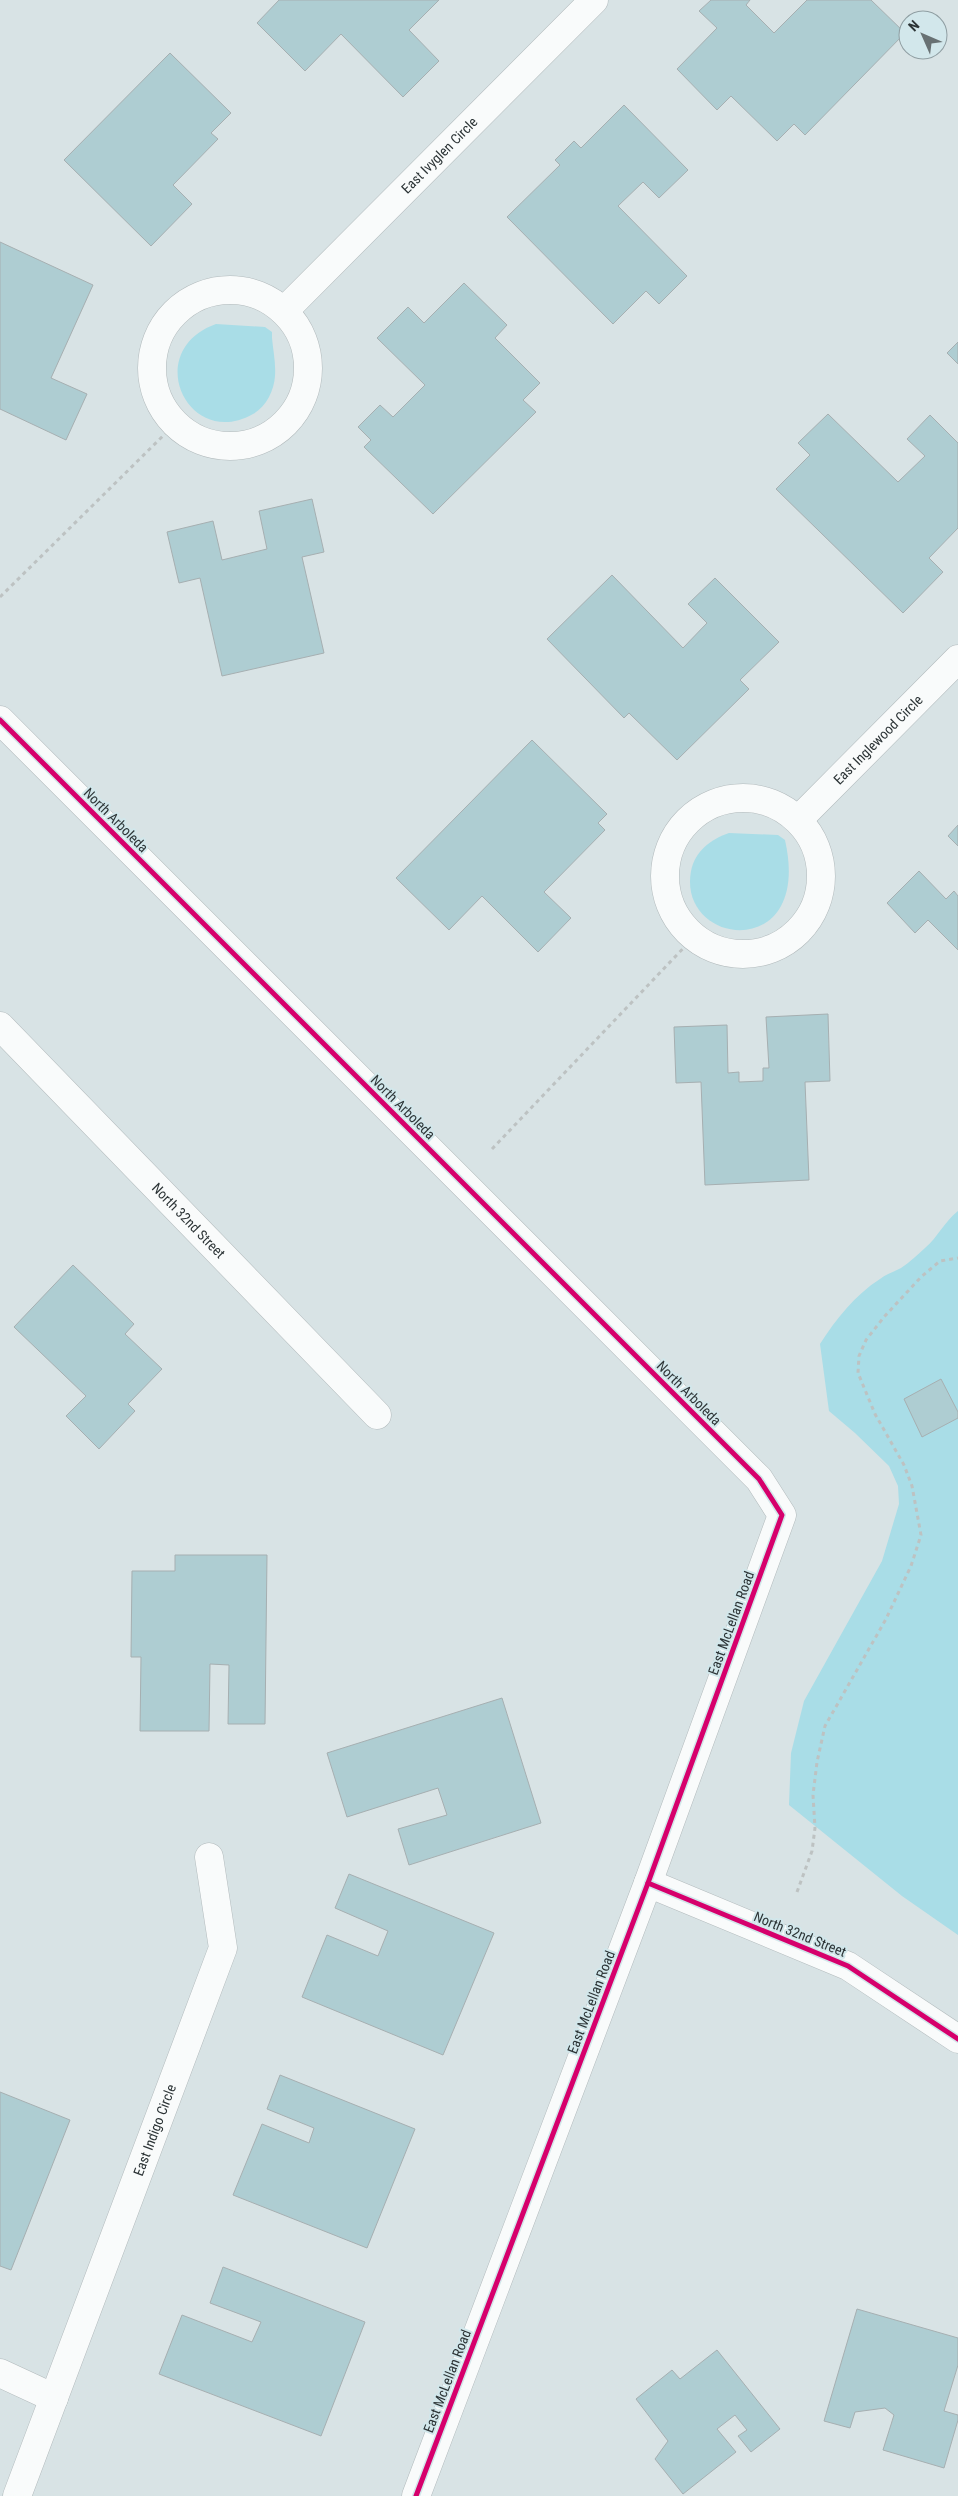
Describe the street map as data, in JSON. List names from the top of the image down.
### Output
{
  "streets": {
    "street": [
      "East Ivyglen Circle",
      "East Inglewood Circle",
      "North Arboleda",
      "North 32nd Street",
      "East McLellan Road",
      "East Indigo Circle"
    ]
  },
  "crossings": [
    ["North Arboleda", "East McLellan Road"],
    ["North 32nd Street", "East McLellan Road"]
  ],
  "north": "top left"
}
